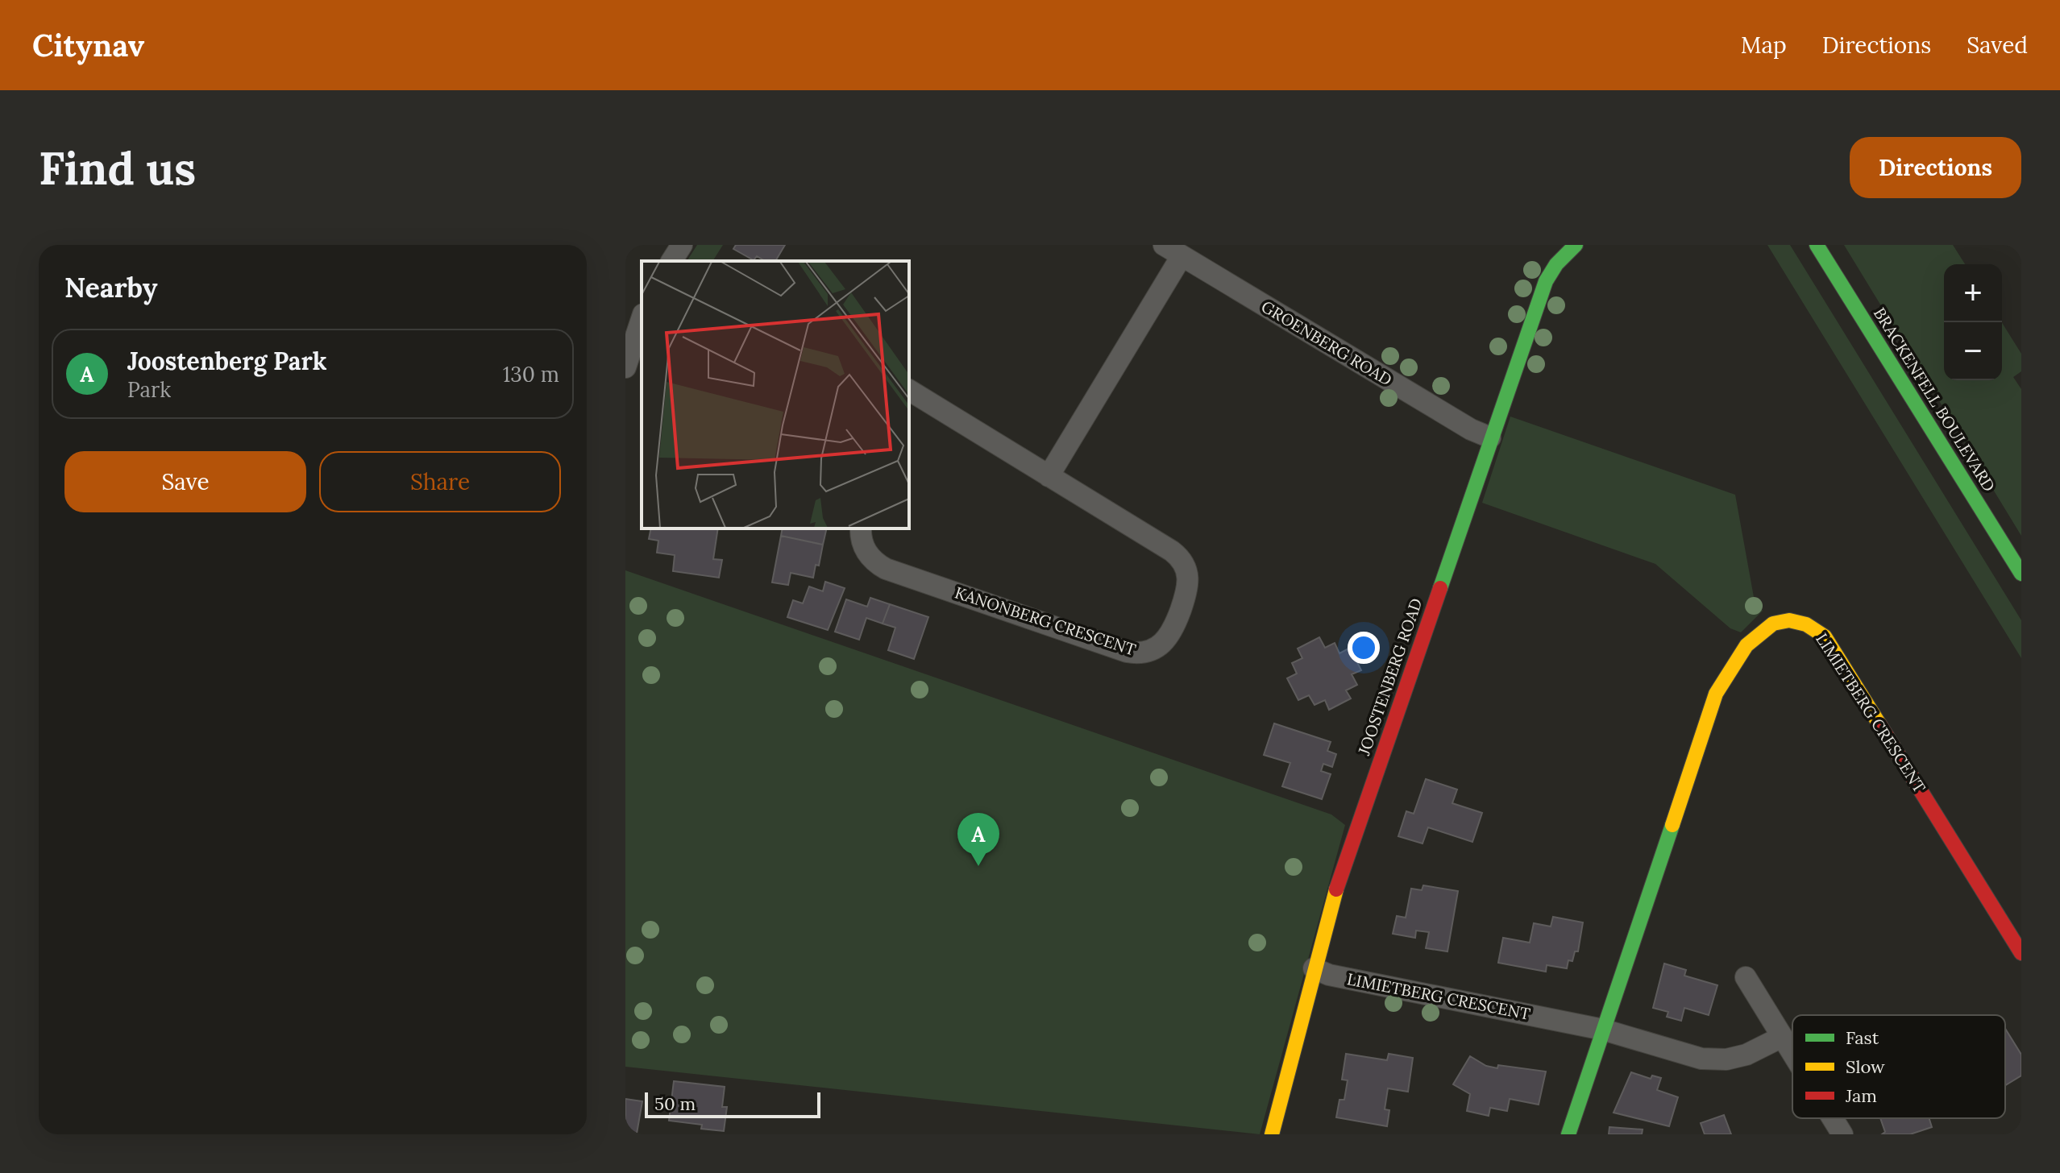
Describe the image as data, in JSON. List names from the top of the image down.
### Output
{
  "streets": {
    "street": [
      "GROENBERG ROAD",
      "BRACKENFELL BOULEVARD",
      "KANONBERG CRESCENT",
      "JOOSTENBERG ROAD",
      "LIMIETBERG CRESCENT"
    ]
  },
  "crossings": [
    ["GROENBERG ROAD", "JOOSTENBERG ROAD"],
    ["JOOSTENBERG ROAD", "LIMIETBERG CRESCENT"]
  ],
  "legend": ["Fast", "Slow", "Jam"],
  "scale_bar": "50 m",
  "page": {
    "header": "Citynav",
    "nav": ["Map", "Directions", "Saved"],
    "buttons": [
      "Directions",
      ["Save", "Share"]
    ],
    "title": "Find us",
    "heading": "Nearby",
    "map_buttons": ["+", "−"],
    "list": [
      {
        "mark": "A",
        "name": "Joostenberg Park",
        "note": "Park",
        "value": "130 m"
      }
    ],
    "pins": "A",
    "scale": "50 m"
  }
}
